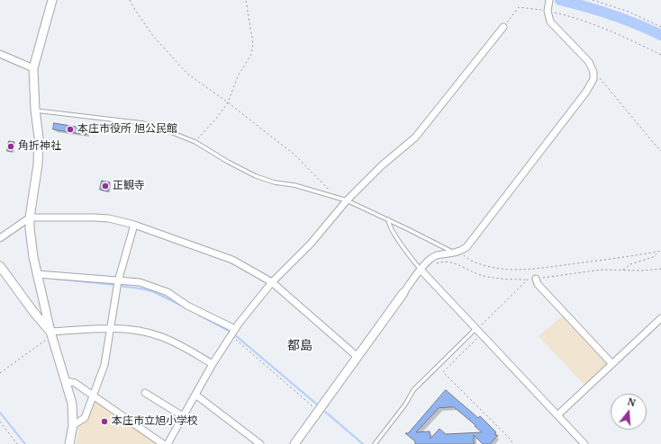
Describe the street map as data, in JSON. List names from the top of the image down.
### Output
{
  "districts": ["都島"],
  "places": [
    "本庄市役所 旭公民館",
    "角折神社",
    "正観寺",
    "本庄市立旭小学校"
  ],
  "north": "top"
}
